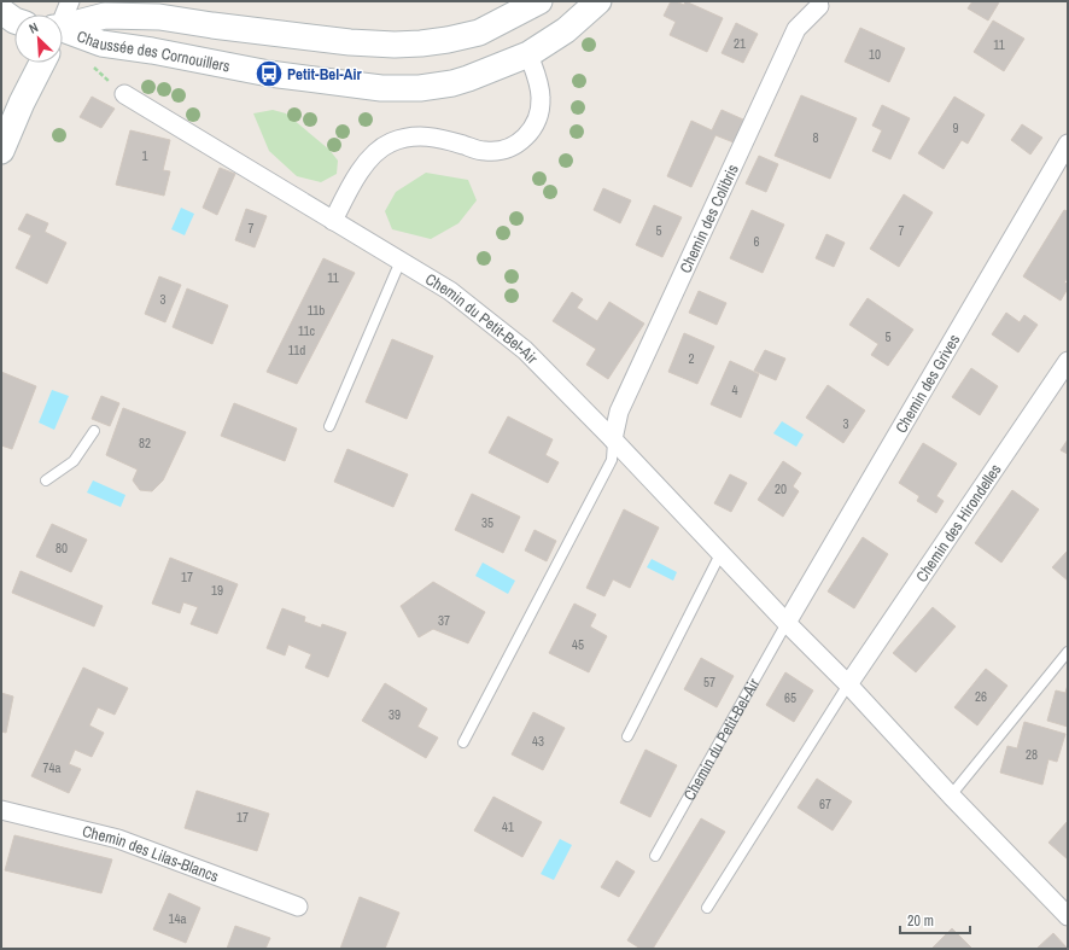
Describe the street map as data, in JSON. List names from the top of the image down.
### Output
{
  "streets": {
    "street": [
      "Chaussée des Cornouillers",
      "Chemin des Colibris",
      "Chemin du Petit-Bel-Air",
      "Chemin des Grives",
      "Chemin des Hirondelles",
      "Chemin des Lilas-Blancs"
    ]
  },
  "crossings": [
    ["Chemin des Colibris", "Chemin du Petit-Bel-Air"],
    ["Chemin du Petit-Bel-Air", "Chemin des Grives"],
    ["Chemin du Petit-Bel-Air", "Chemin des Hirondelles"]
  ],
  "places": {
    "bus stop": ["Petit-Bel-Air"]
  },
  "house_numbers": [
    "21",
    "11",
    "10",
    "9",
    "8",
    "1",
    "7",
    "5",
    "7",
    "6",
    "11",
    "3",
    "11b",
    "11c",
    "5",
    "11d",
    "2",
    "4",
    "3",
    "82",
    "20",
    "35",
    "80",
    "17",
    "19",
    "37",
    "45",
    "57",
    "26",
    "65",
    "39",
    "43",
    "28",
    "74a",
    "67",
    "17",
    "41",
    "14a"
  ],
  "scale_bar": "20 m",
  "north": "top left"
}
